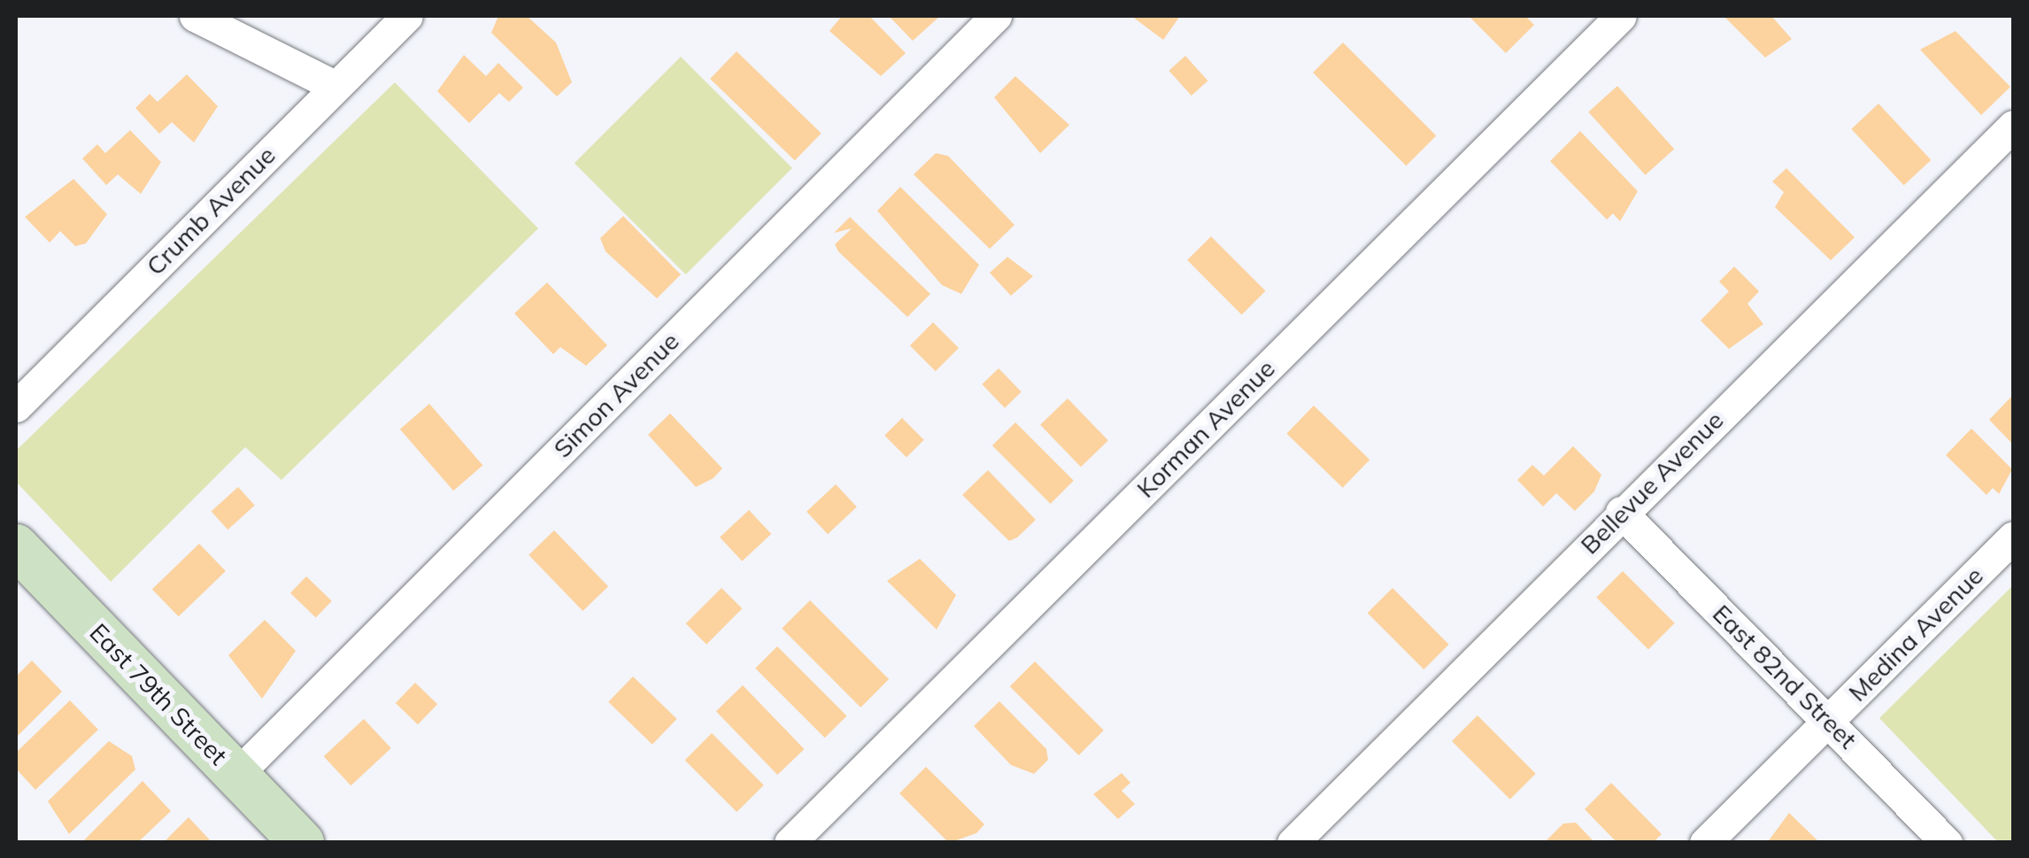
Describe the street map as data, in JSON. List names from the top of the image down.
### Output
{
  "streets": {
    "main road": ["East 79th Street"],
    "street": [
      "Crumb Avenue",
      "Simon Avenue",
      "Korman Avenue",
      "Bellevue Avenue",
      "Medina Avenue",
      "East 82nd Street"
    ]
  },
  "crossings": [
    ["Simon Avenue", "East 79th Street"],
    ["Bellevue Avenue", "East 82nd Street"],
    ["Medina Avenue", "East 82nd Street"]
  ]
}
